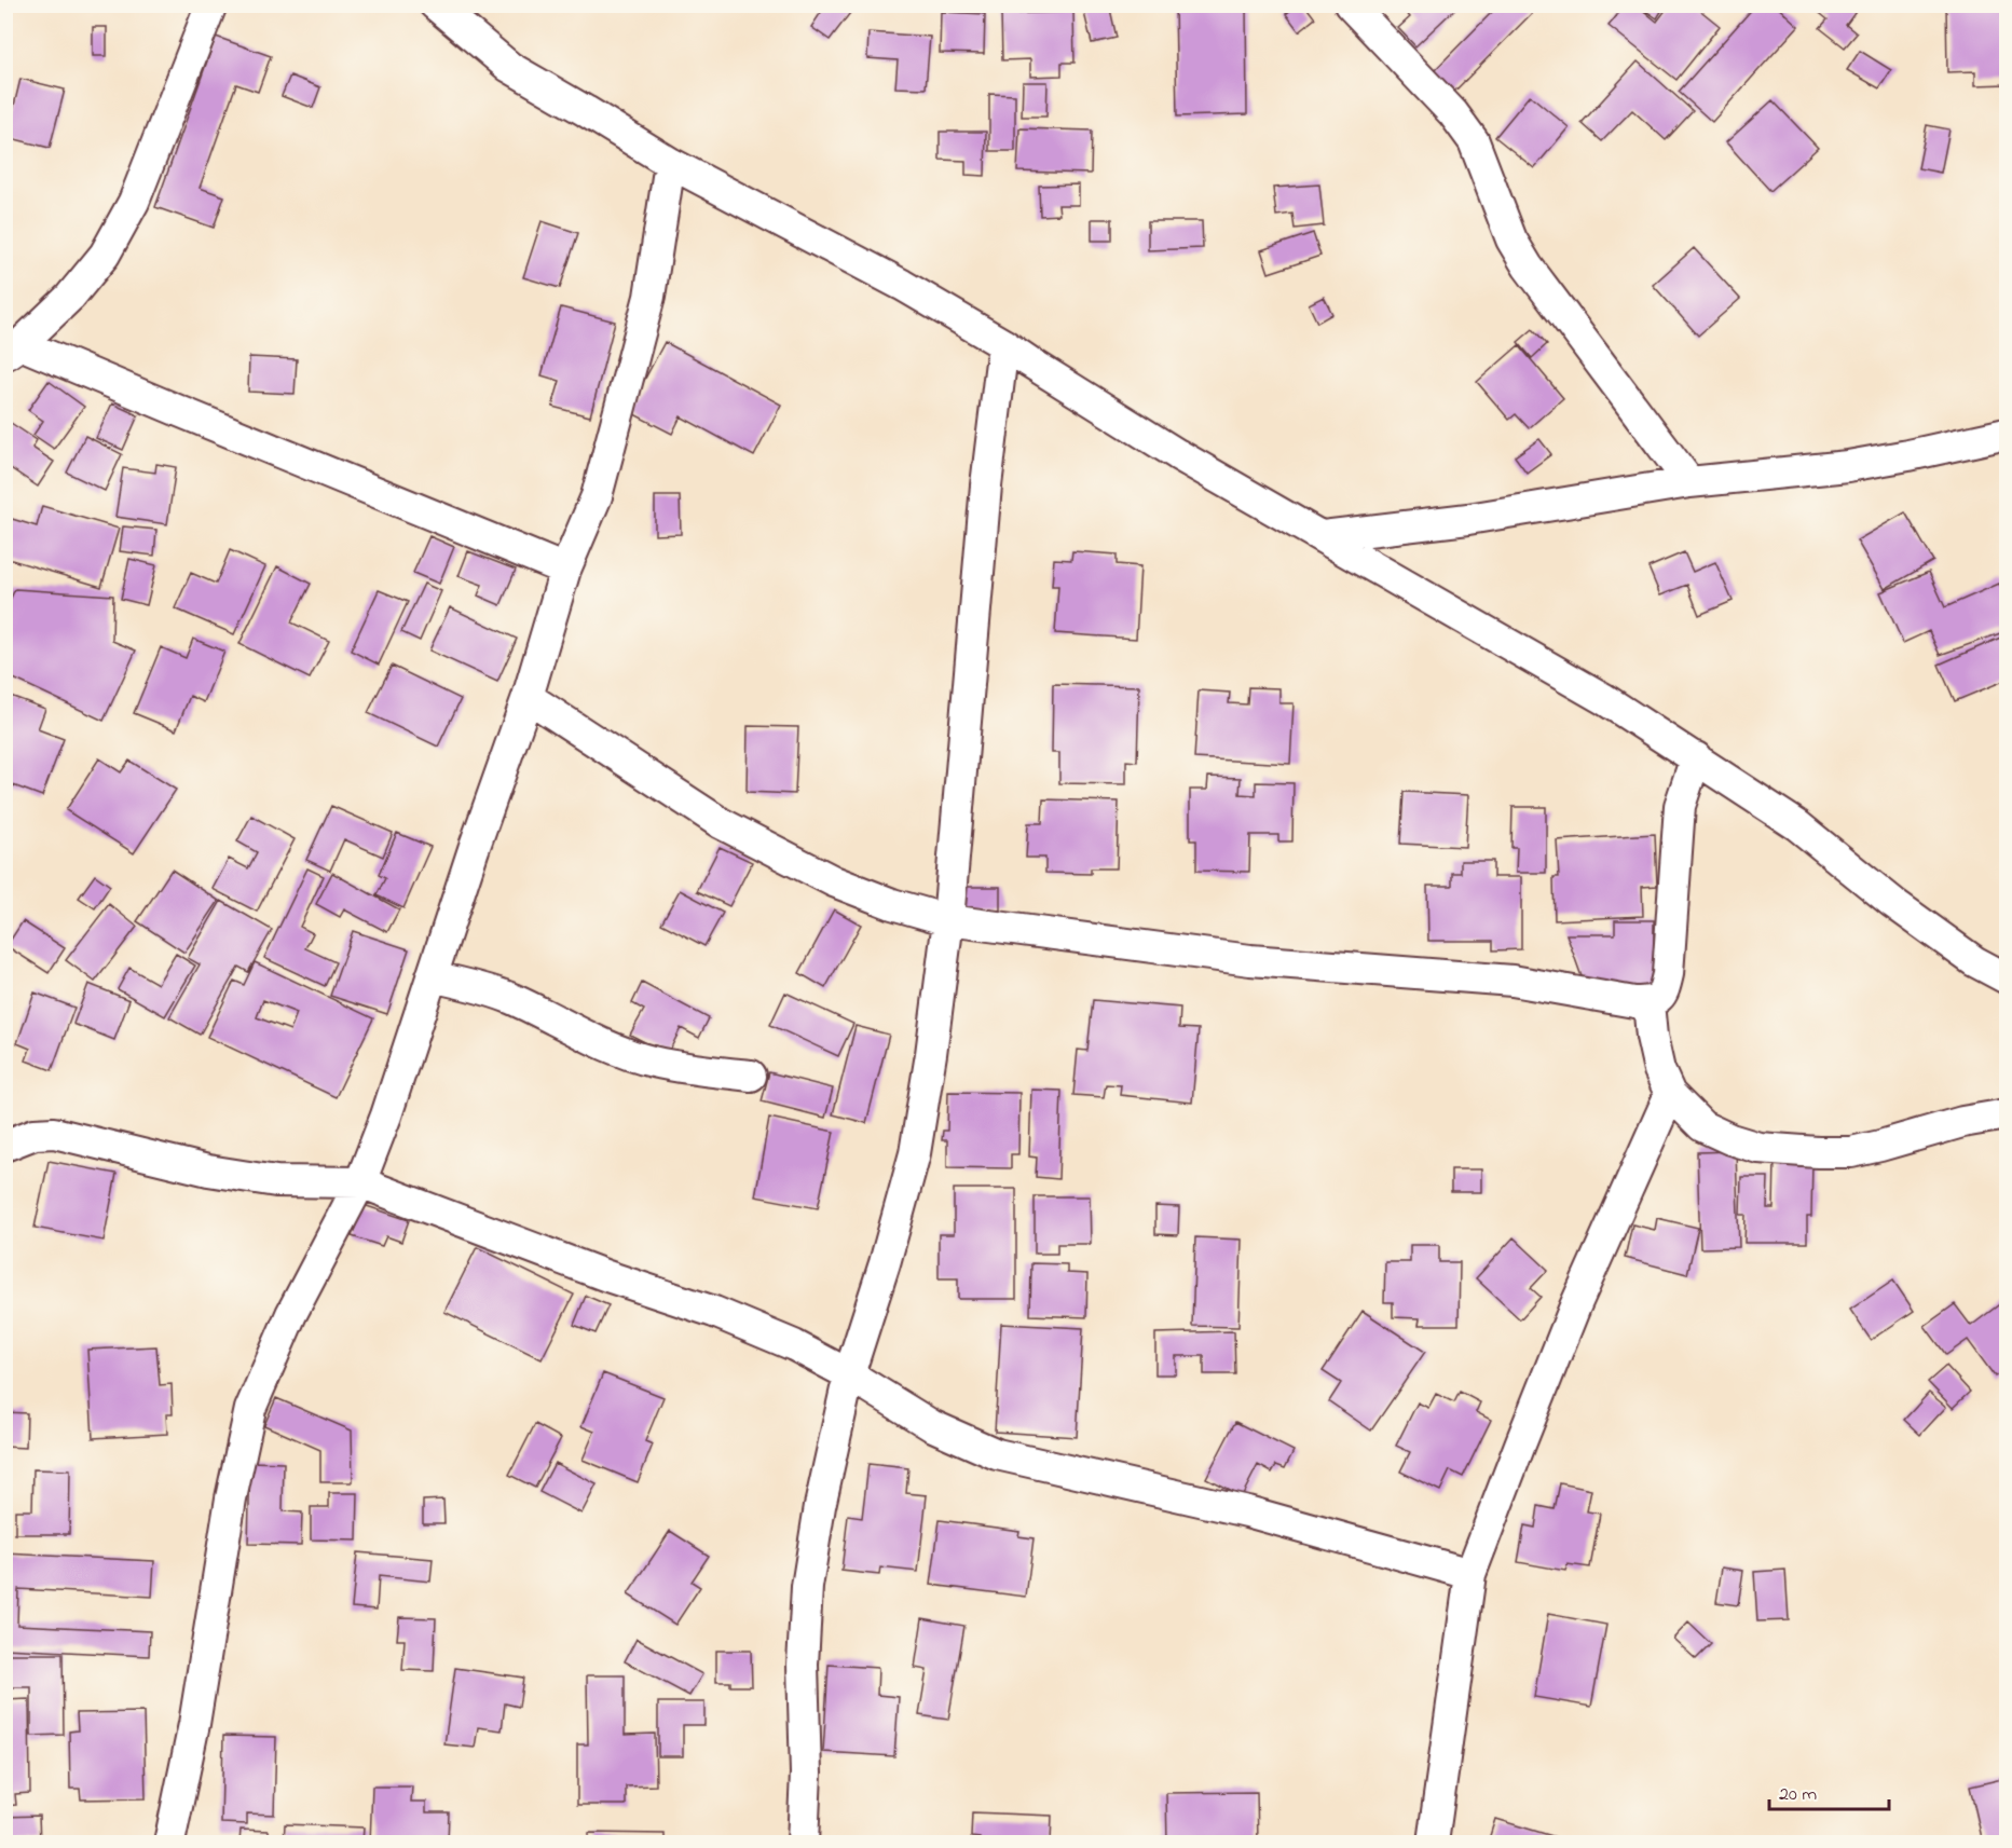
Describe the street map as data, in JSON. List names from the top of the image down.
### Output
{
  "scale_bar": "20 m"
}
